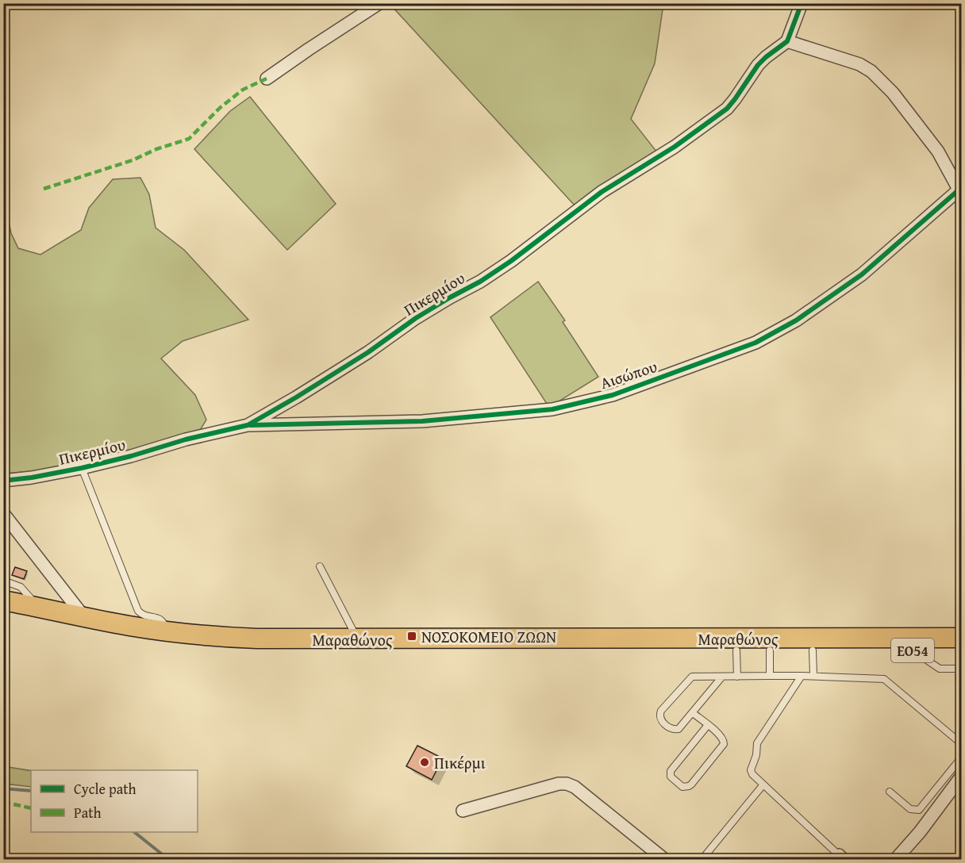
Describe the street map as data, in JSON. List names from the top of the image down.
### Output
{
  "streets": {
    "main road": ["Μαραθώνος", "ΕΟ54"],
    "street": ["Πικερμίου", "Αισώπου"]
  },
  "crossings": [
    ["Πικερμίου", "Αισώπου"]
  ],
  "places": {
    "transit": ["ΝΟΣΟΚΟΜΕΙΟ ΖΩΩΝ"],
    "other": ["Πικέρμι"]
  },
  "legend": ["Cycle path", "Path"]
}
